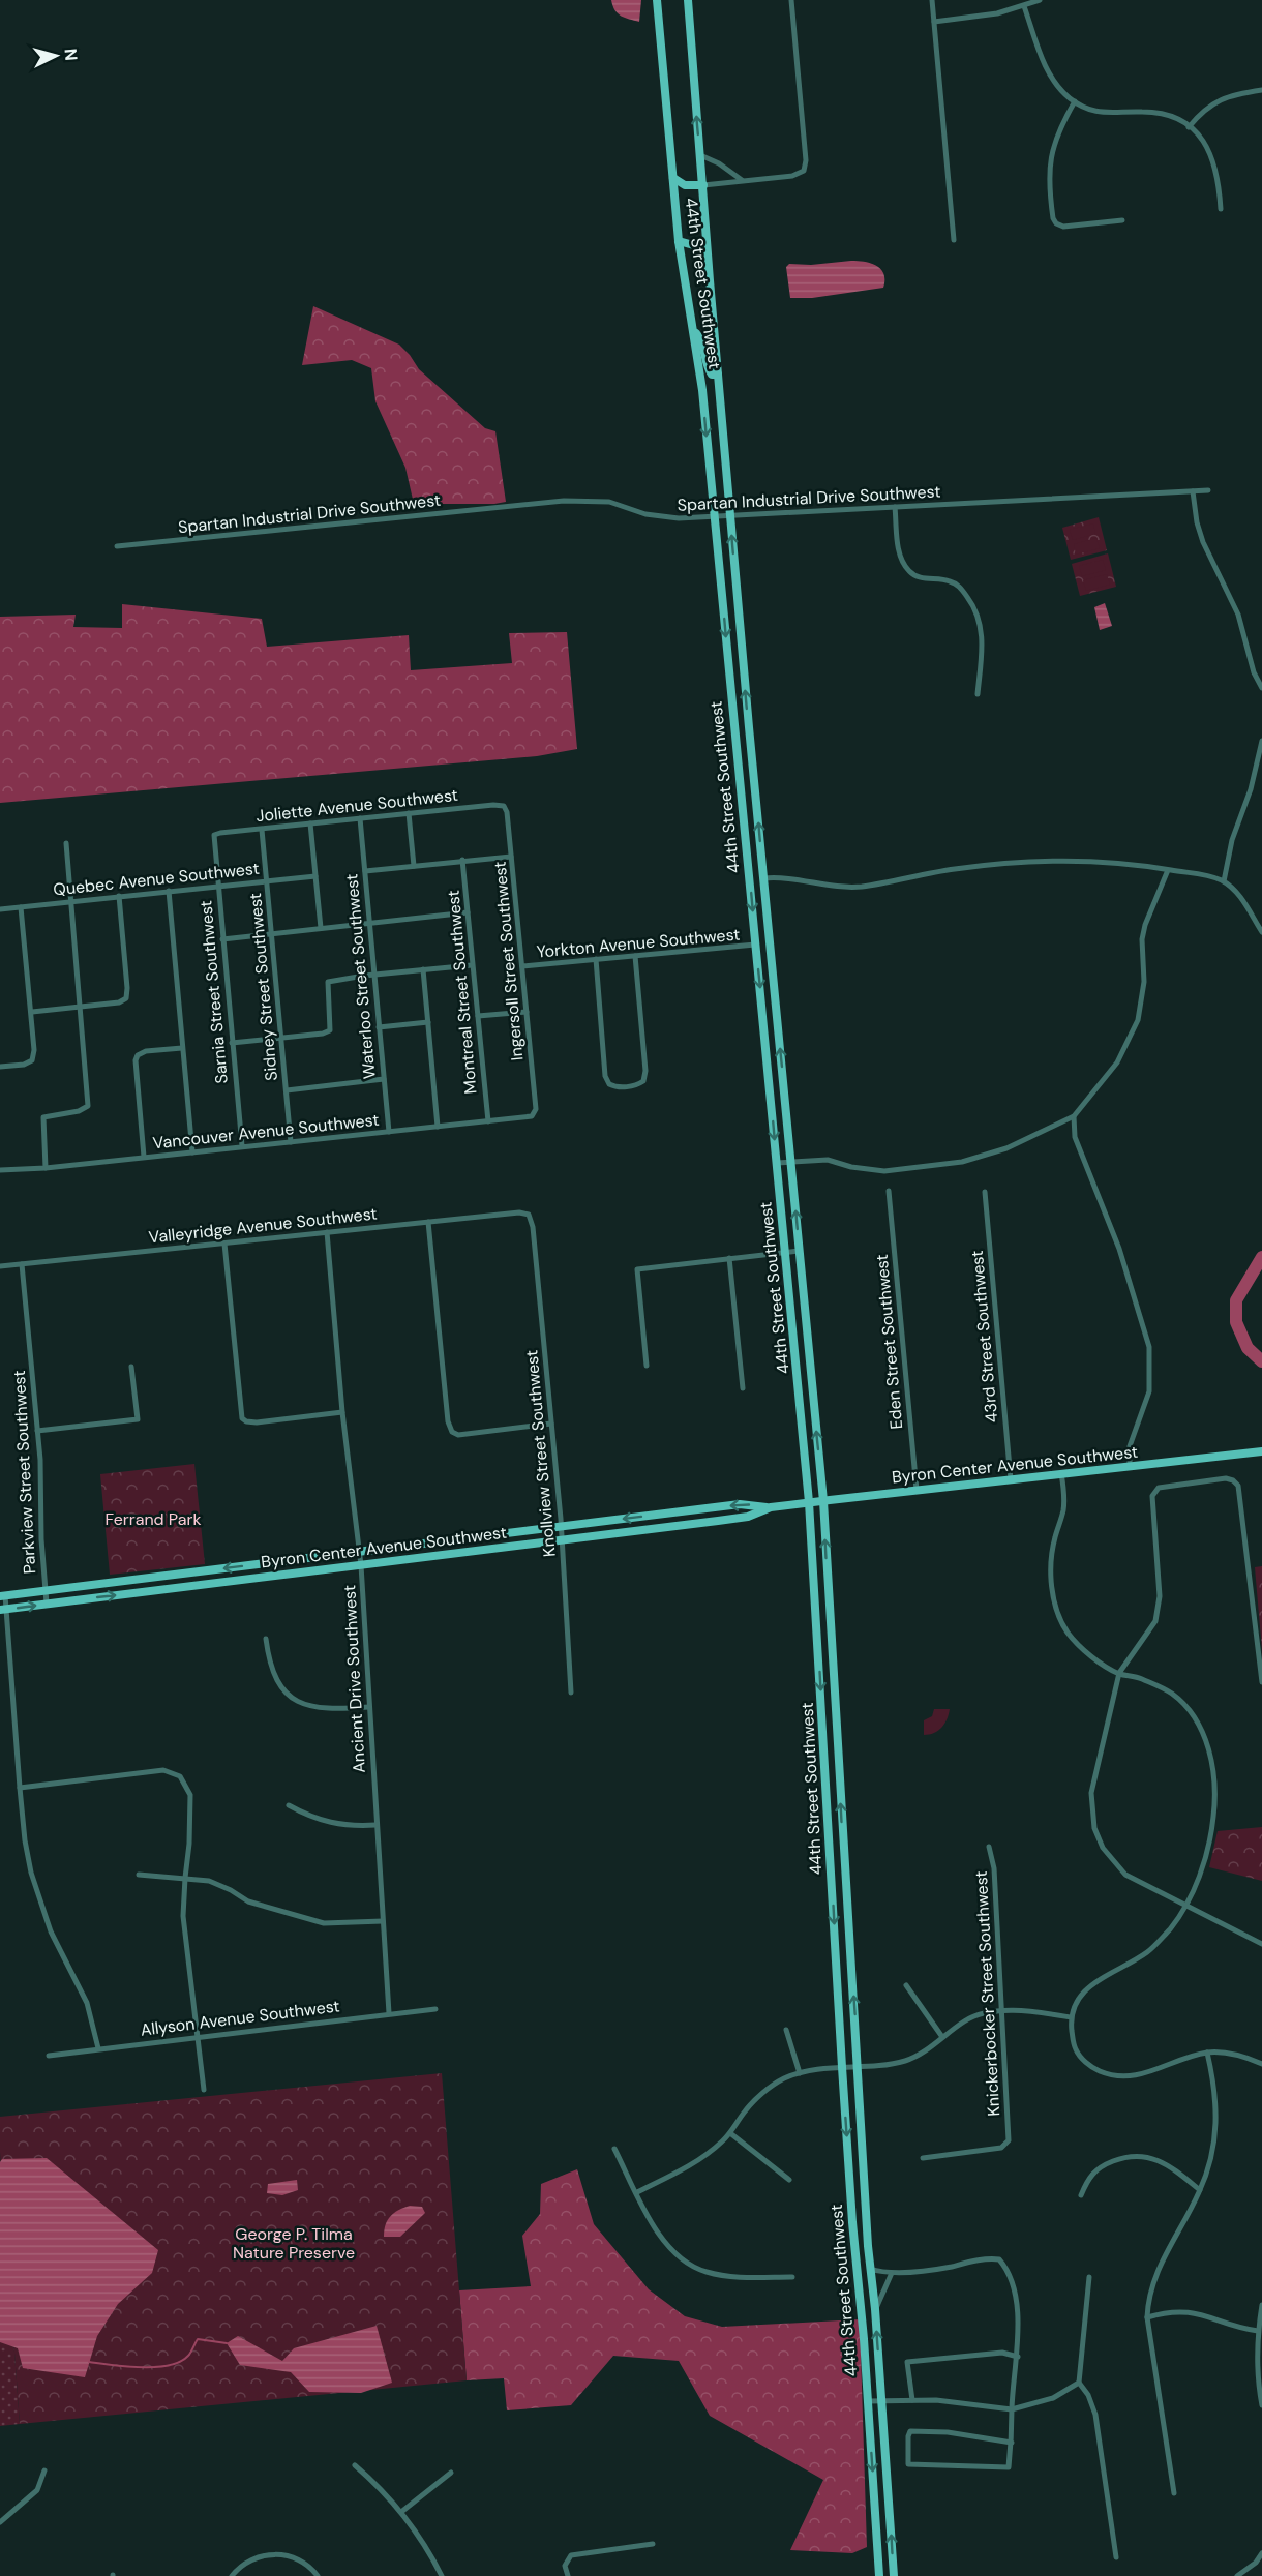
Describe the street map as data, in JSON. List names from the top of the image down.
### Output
{
  "streets": {
    "main road": ["44th Street Southwest", "Byron Center Avenue Southwest"],
    "street": [
      "Spartan Industrial Drive Southwest",
      "Joliette Avenue Southwest",
      "Quebec Avenue Southwest",
      "Yorkton Avenue Southwest",
      "Ingersoll Street Southwest",
      "Waterloo Street Southwest",
      "Sidney Street Southwest",
      "Sarnia Street Southwest",
      "Montreal Street Southwest",
      "Vancouver Avenue Southwest",
      "Valleyridge Avenue Southwest",
      "43rd Street Southwest",
      "Eden Street Southwest",
      "Knollview Street Southwest",
      "Parkview Street Southwest",
      "Ancient Drive Southwest",
      "Knickerbocker Street Southwest",
      "Allyson Avenue Southwest"
    ]
  },
  "crossings": [
    ["44th Street Southwest", "Spartan Industrial Drive Southwest"],
    ["44th Street Southwest", "Yorkton Avenue Southwest"],
    ["44th Street Southwest", "Byron Center Avenue Southwest"],
    ["Joliette Avenue Southwest", "Ingersoll Street Southwest"],
    ["Joliette Avenue Southwest", "Waterloo Street Southwest"],
    ["Joliette Avenue Southwest", "Sidney Street Southwest"],
    ["Joliette Avenue Southwest", "Sarnia Street Southwest"],
    ["Quebec Avenue Southwest", "Sidney Street Southwest"],
    ["Quebec Avenue Southwest", "Sarnia Street Southwest"],
    ["Yorkton Avenue Southwest", "Ingersoll Street Southwest"],
    ["Ingersoll Street Southwest", "Vancouver Avenue Southwest"],
    ["Waterloo Street Southwest", "Vancouver Avenue Southwest"],
    ["Sidney Street Southwest", "Vancouver Avenue Southwest"],
    ["Sarnia Street Southwest", "Vancouver Avenue Southwest"],
    ["Montreal Street Southwest", "Vancouver Avenue Southwest"],
    ["Valleyridge Avenue Southwest", "Knollview Street Southwest"],
    ["Valleyridge Avenue Southwest", "Parkview Street Southwest"],
    ["Valleyridge Avenue Southwest", "Ancient Drive Southwest"],
    ["43rd Street Southwest", "Byron Center Avenue Southwest"],
    ["Eden Street Southwest", "Byron Center Avenue Southwest"],
    ["Knollview Street Southwest", "Byron Center Avenue Southwest"],
    ["Byron Center Avenue Southwest", "Parkview Street Southwest"],
    ["Byron Center Avenue Southwest", "Ancient Drive Southwest"],
    ["Ancient Drive Southwest", "Allyson Avenue Southwest"]
  ],
  "parks": ["Ferrand Park", "George P. Tilma Nature Preserve"],
  "north": "right"
}
